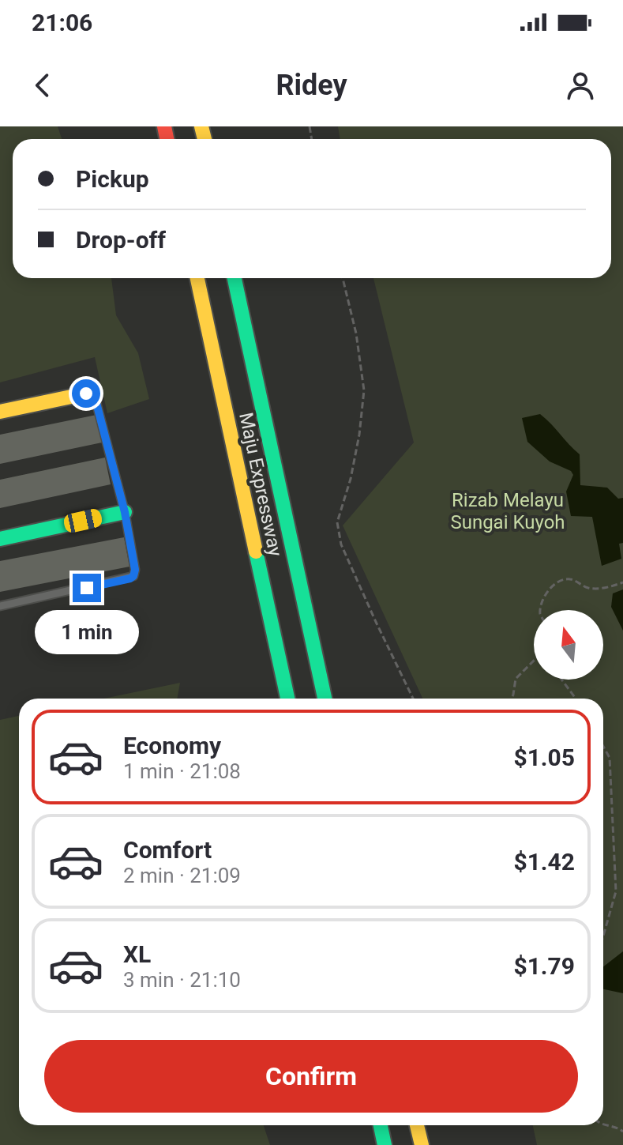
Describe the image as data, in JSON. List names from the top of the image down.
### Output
{
  "streets": {
    "main road": ["Maju Expressway"]
  },
  "parks": ["Rizab Melayu Sungai Kuyoh"],
  "north": "top",
  "page": {
    "status": "21:06",
    "header": "Ridey",
    "banner": ["Pickup", "Drop-off"],
    "bubble": "1 min",
    "list": [
      {
        "name": "Economy",
        "note": "1 min · 21:08",
        "value": "$1.05"
      },
      {
        "name": "Comfort",
        "note": "2 min · 21:09",
        "value": "$1.42"
      },
      {
        "name": "XL",
        "note": "3 min · 21:10",
        "value": "$1.79"
      }
    ],
    "buttons": "Confirm"
  }
}
